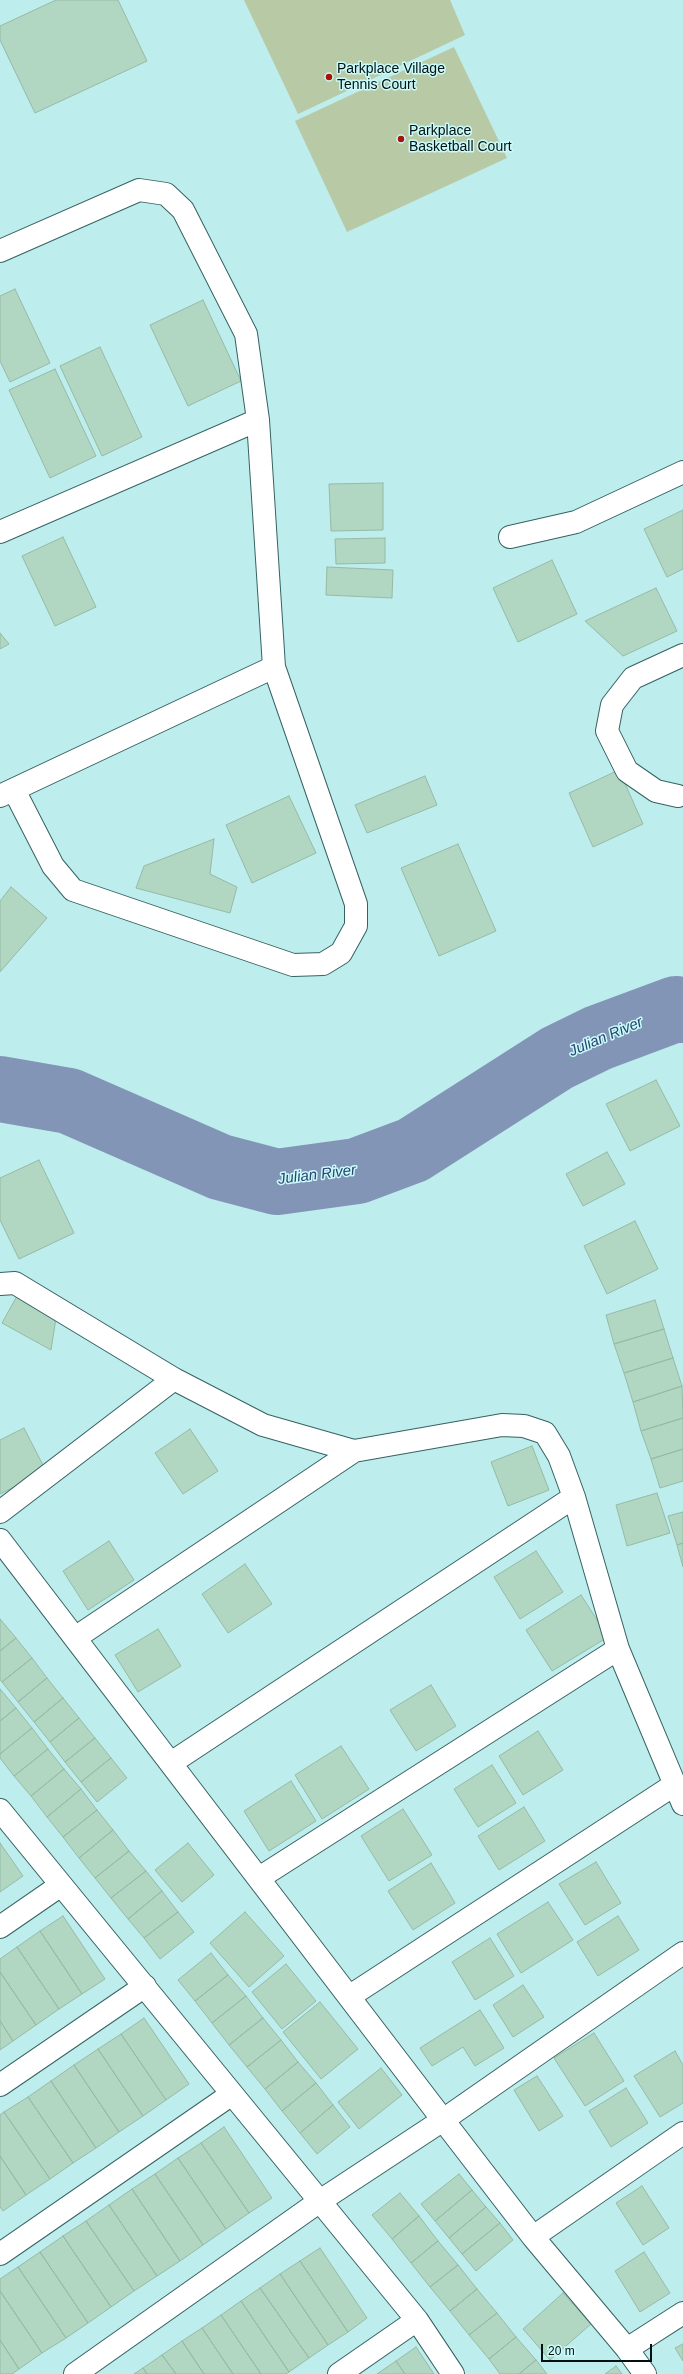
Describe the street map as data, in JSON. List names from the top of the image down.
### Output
{
  "water": ["Julian River"],
  "places": ["Parkplace Village Tennis Court", "Parkplace Basketball Court"],
  "scale_bar": "20 m"
}
